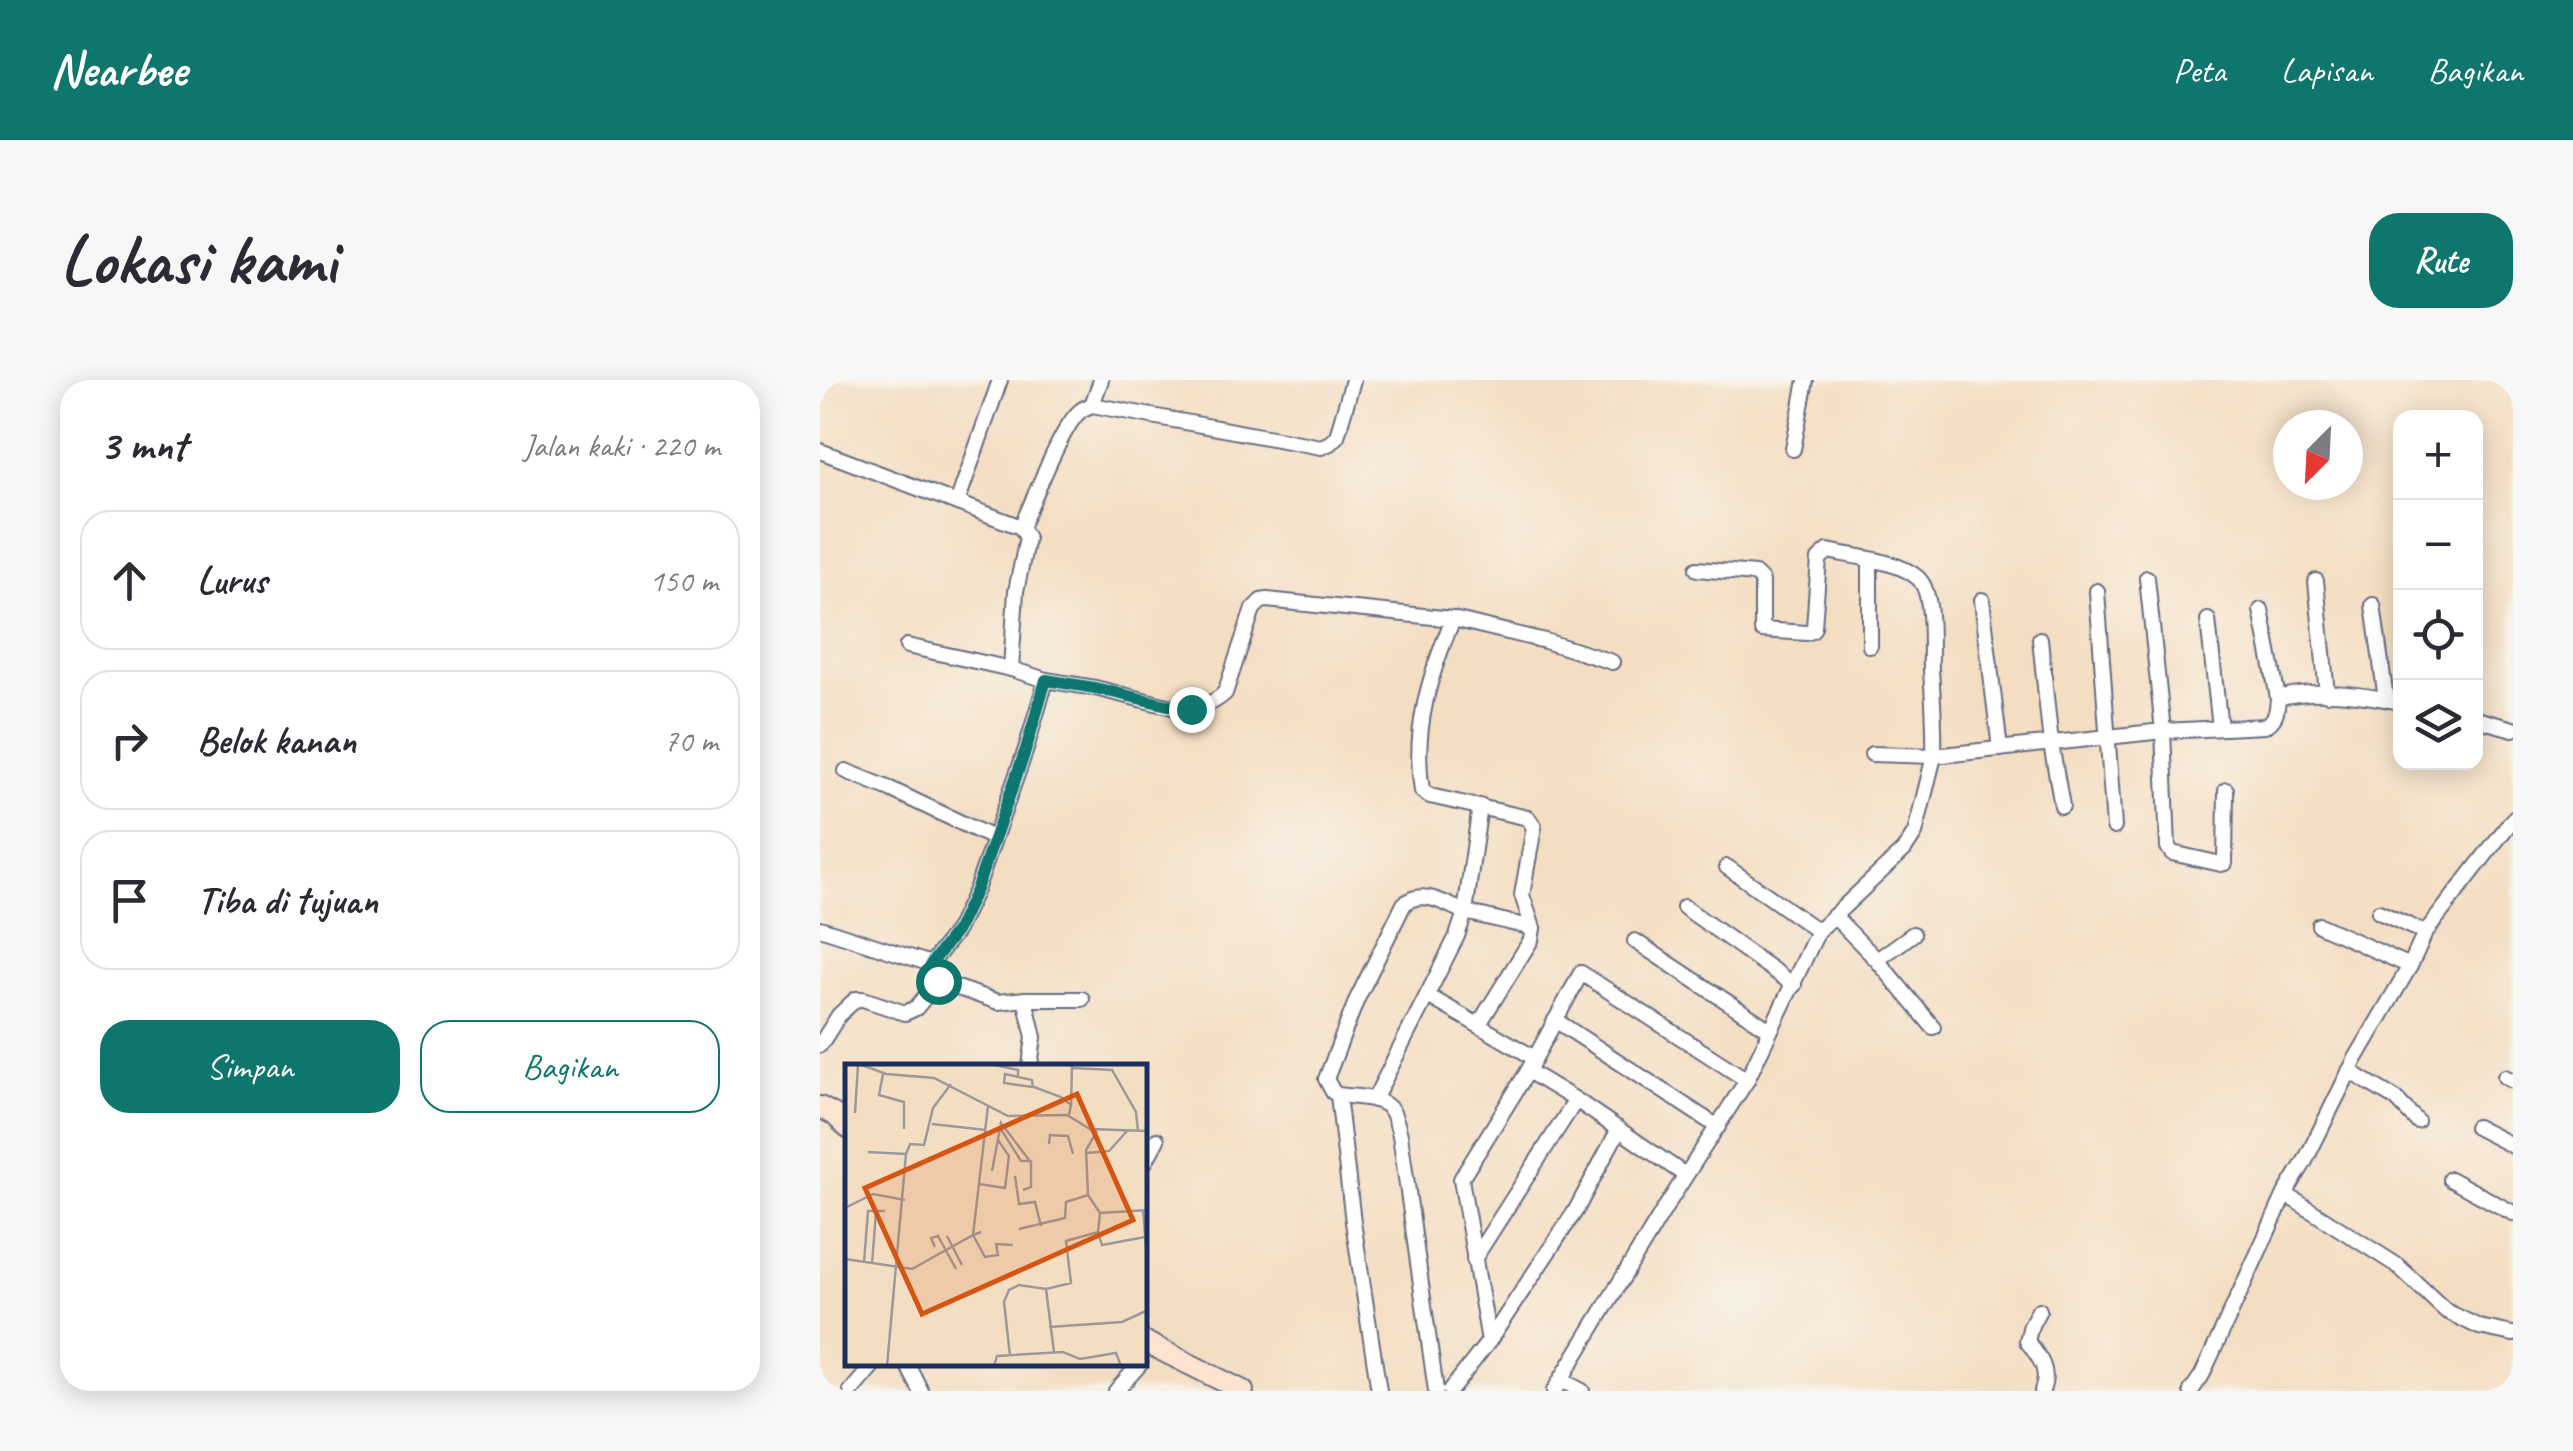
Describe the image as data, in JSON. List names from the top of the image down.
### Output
{
  "north": "bottom left",
  "page": {
    "header": "Nearbee",
    "nav": ["Peta", "Lapisan", "Bagikan"],
    "buttons": [
      "Rute",
      ["Simpan", "Bagikan"]
    ],
    "title": "Lokasi kami",
    "heading": ["3 mnt", "Jalan kaki · 220 m"],
    "map_buttons": ["+", "−"],
    "list": [
      ["Lurus", "150 m"],
      ["Belok kanan", "70 m"],
      "Tiba di tujuan"
    ]
  }
}
